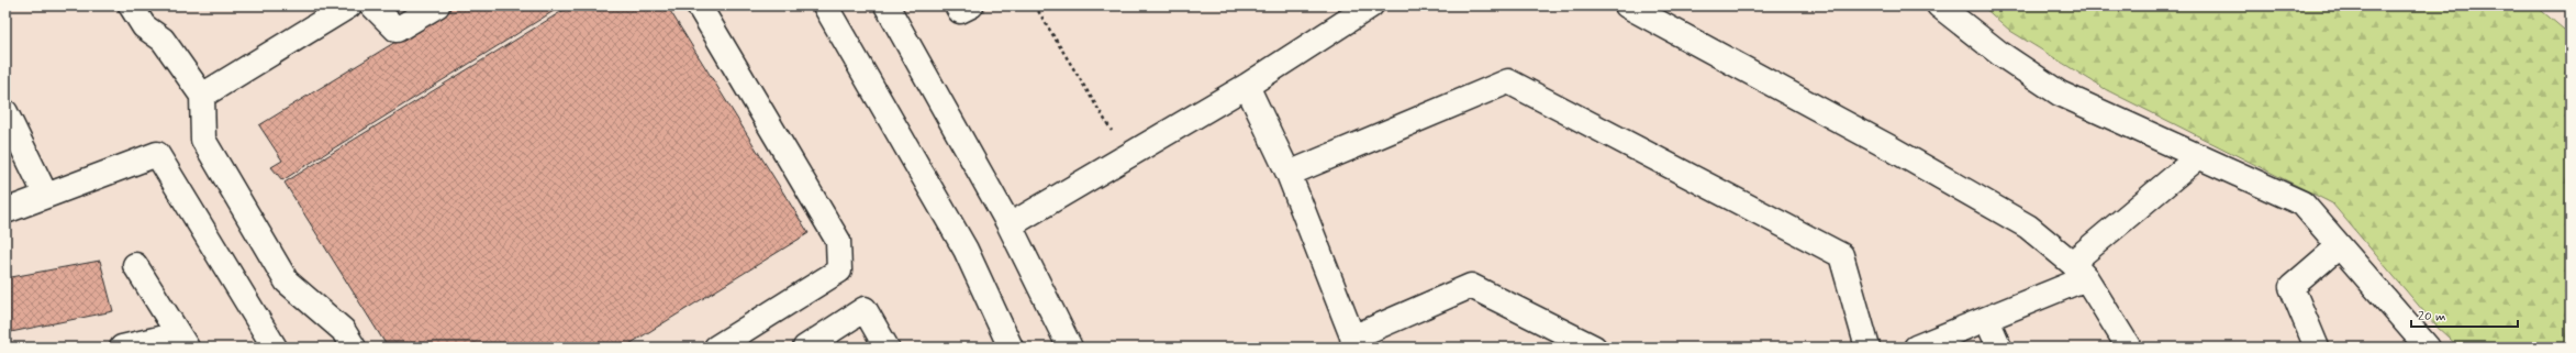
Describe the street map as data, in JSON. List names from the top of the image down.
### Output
{
  "scale_bar": "20 m"
}
